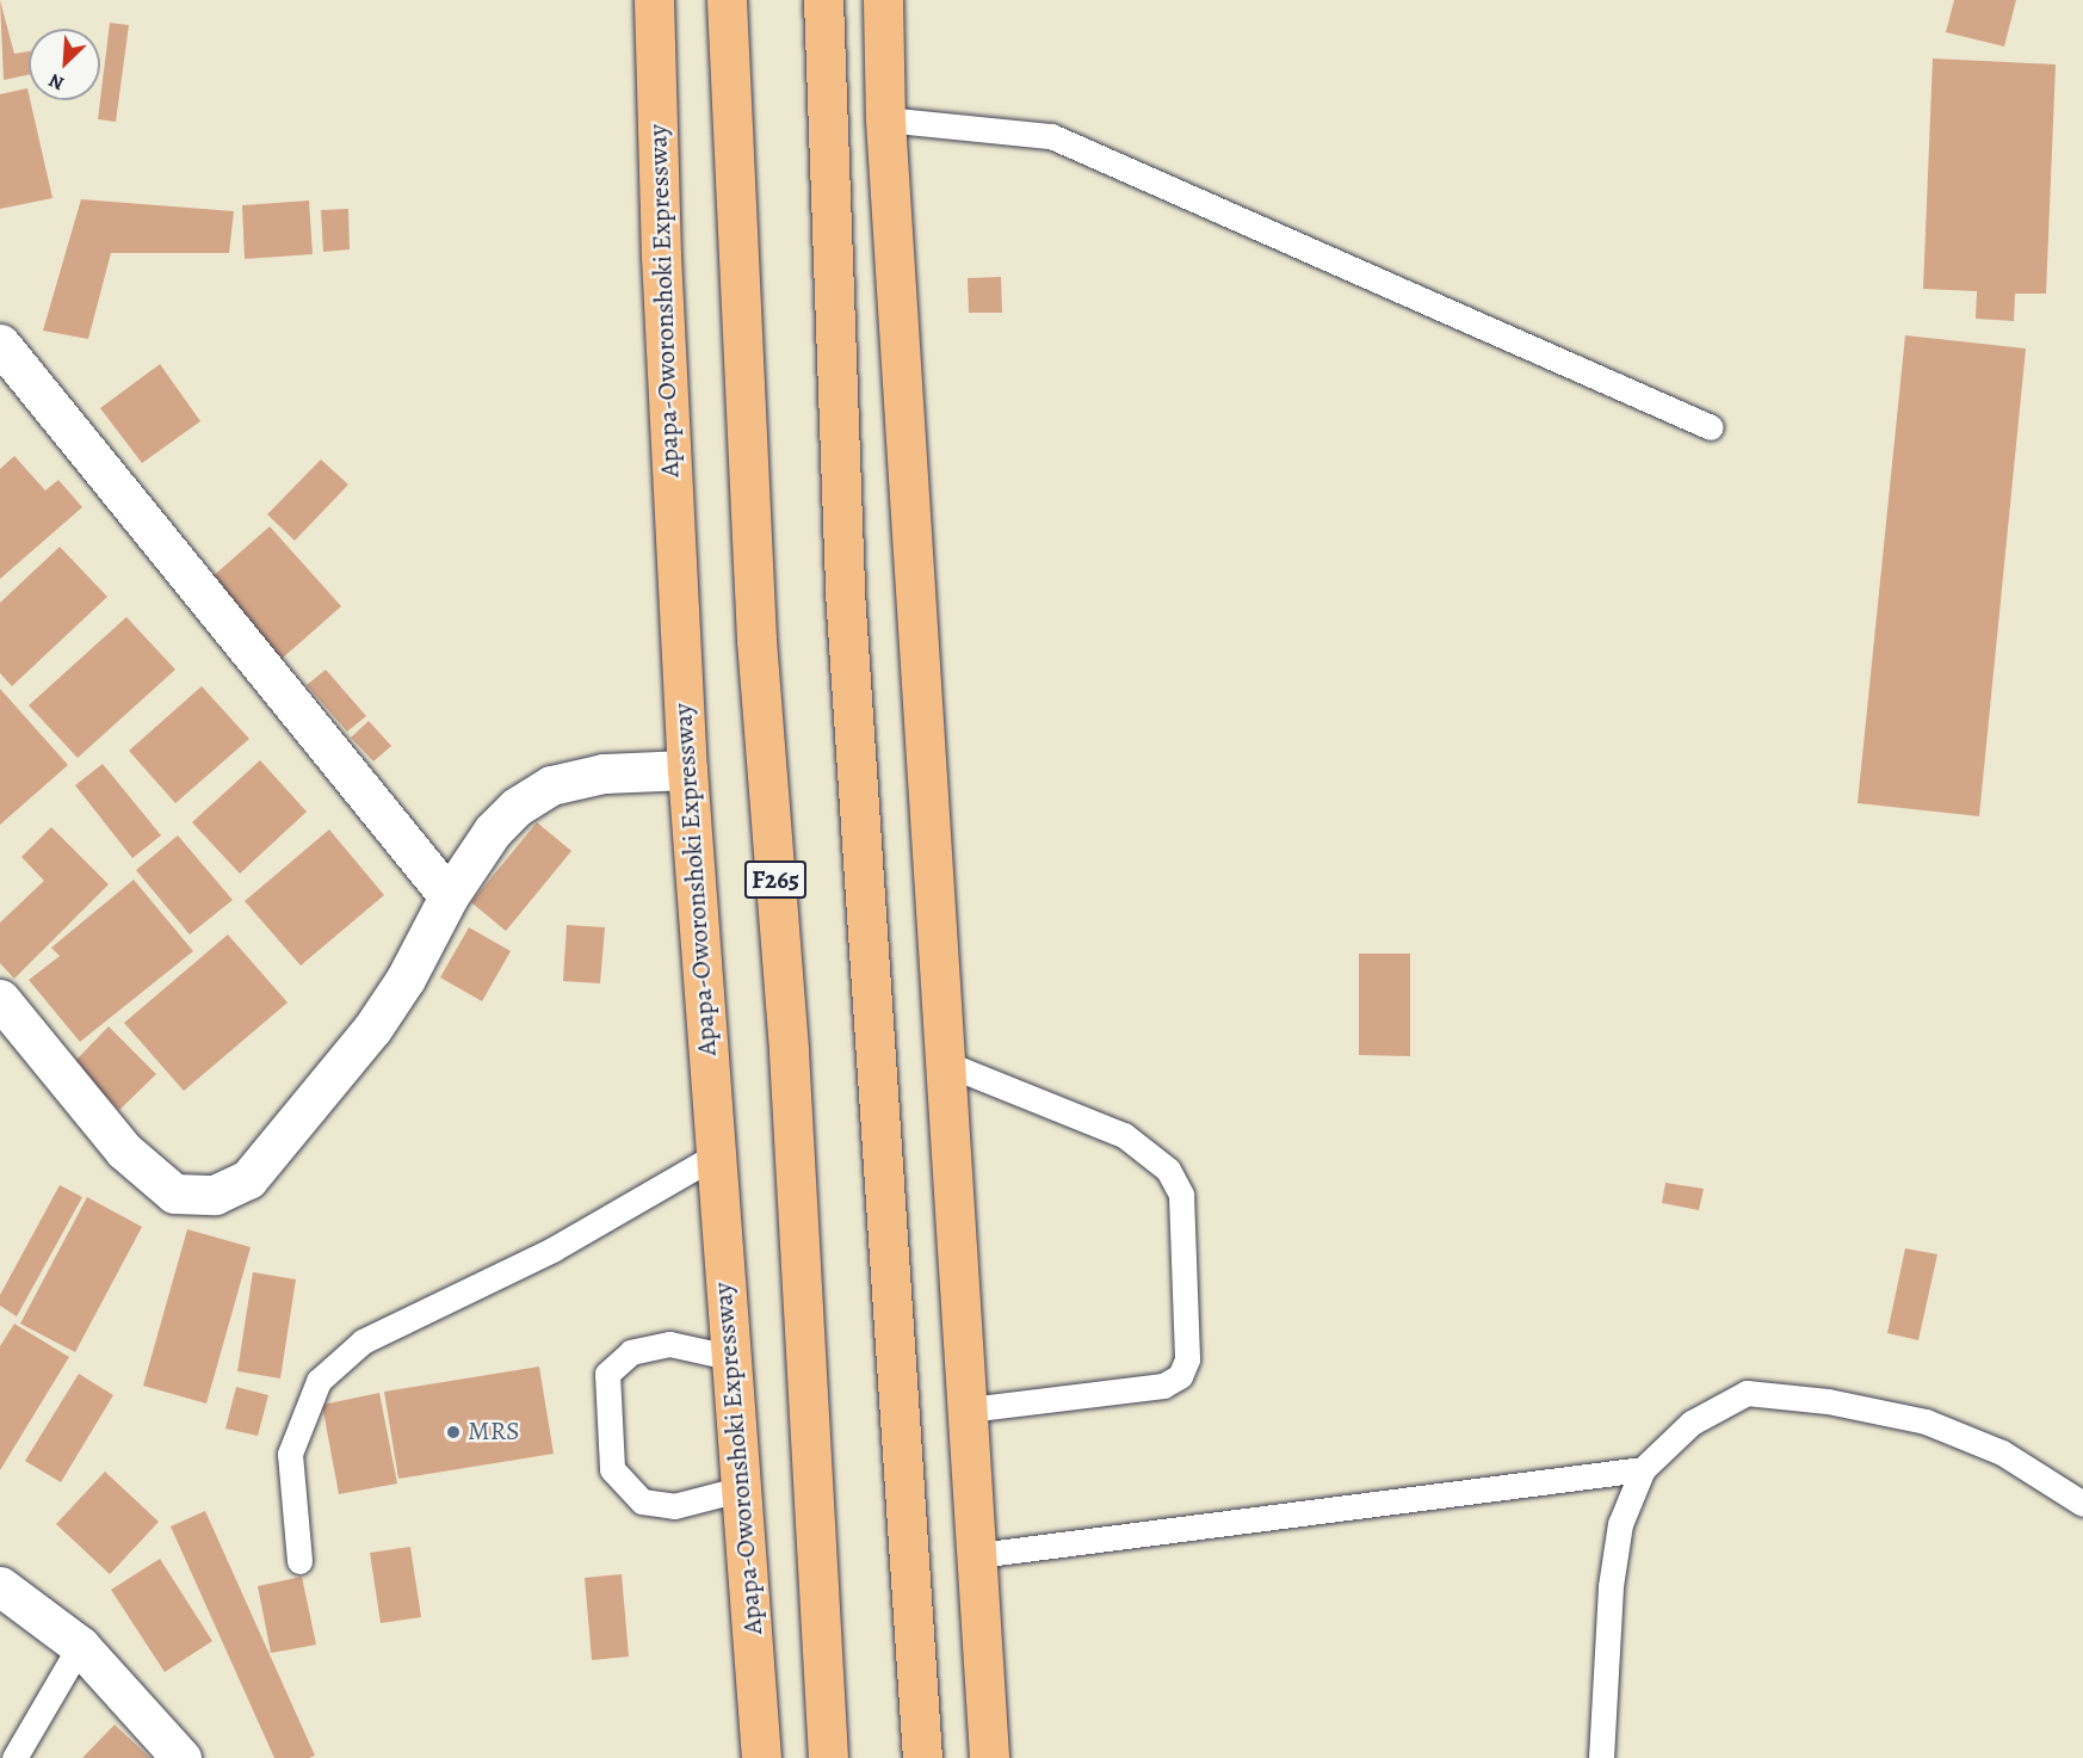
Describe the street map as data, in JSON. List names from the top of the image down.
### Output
{
  "streets": {
    "main road": ["Apapa-Oworonshoki Expressway", "F265"]
  },
  "places": ["MRS"],
  "north": "bottom left"
}
